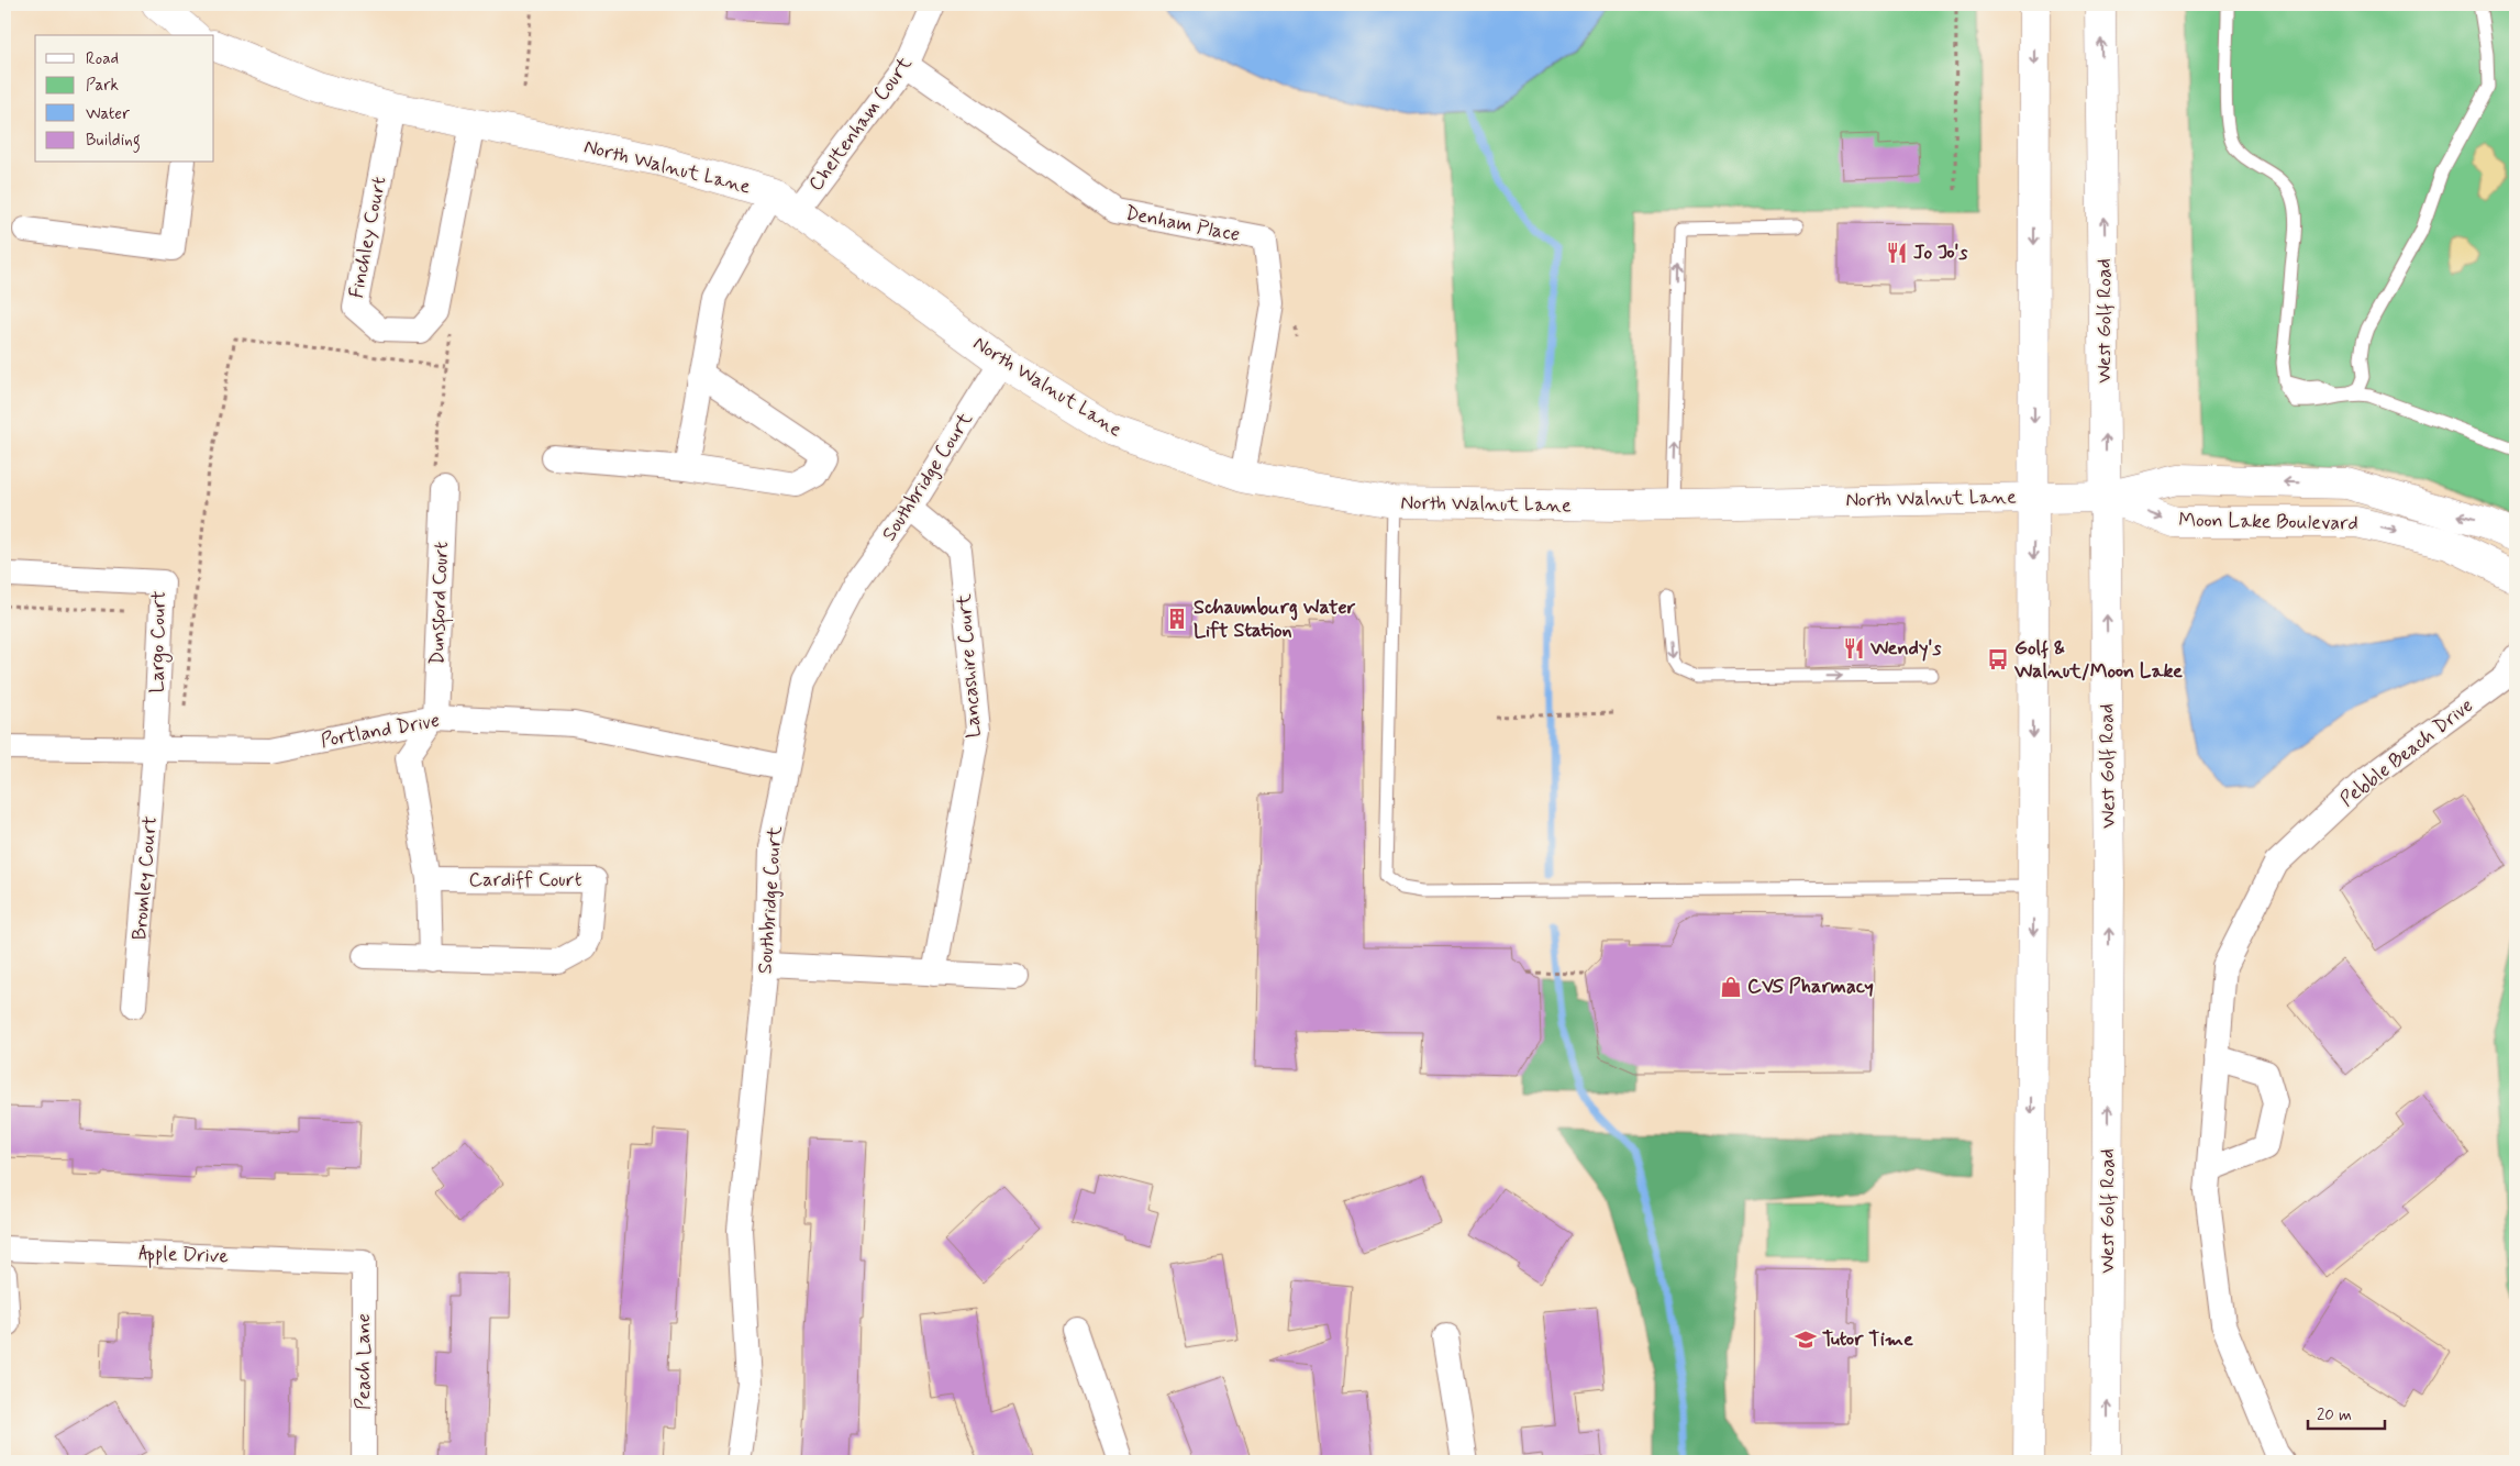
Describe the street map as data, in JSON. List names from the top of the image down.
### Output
{
  "streets": {
    "street": [
      "Cheltenham Court",
      "North Walnut Lane",
      "Denham Place",
      "Finchley Court",
      "West Golf Road",
      "Southbridge Court",
      "Moon Lake Boulevard",
      "Dunsford Court",
      "Largo Court",
      "Lancashire Court",
      "Portland Drive",
      "Pebble Beach Drive",
      "Bromley Court",
      "Cardiff Court",
      "Apple Drive",
      "Peach Lane"
    ]
  },
  "crossings": [
    ["Cheltenham Court", "North Walnut Lane"],
    ["Cheltenham Court", "Denham Place"],
    ["North Walnut Lane", "Denham Place"],
    ["North Walnut Lane", "Finchley Court"],
    ["North Walnut Lane", "West Golf Road"],
    ["North Walnut Lane", "Southbridge Court"],
    ["North Walnut Lane", "Moon Lake Boulevard"],
    ["West Golf Road", "Moon Lake Boulevard"],
    ["Southbridge Court", "Lancashire Court"],
    ["Southbridge Court", "Portland Drive"],
    ["Dunsford Court", "Portland Drive"],
    ["Largo Court", "Portland Drive"],
    ["Largo Court", "Bromley Court"],
    ["Portland Drive", "Bromley Court"],
    ["Apple Drive", "Peach Lane"]
  ],
  "places": {
    "restaurant": ["Jo Jo's", "Wendy's"],
    "building": ["Schaumburg Water Lift Station"],
    "bus stop": ["Golf & Walnut/Moon Lake"],
    "shop": ["CVS Pharmacy"],
    "school or university": ["Tutor Time"]
  },
  "legend": [
    "Road",
    "Park",
    "Water",
    "Building"
  ],
  "scale_bar": "20 m"
}
